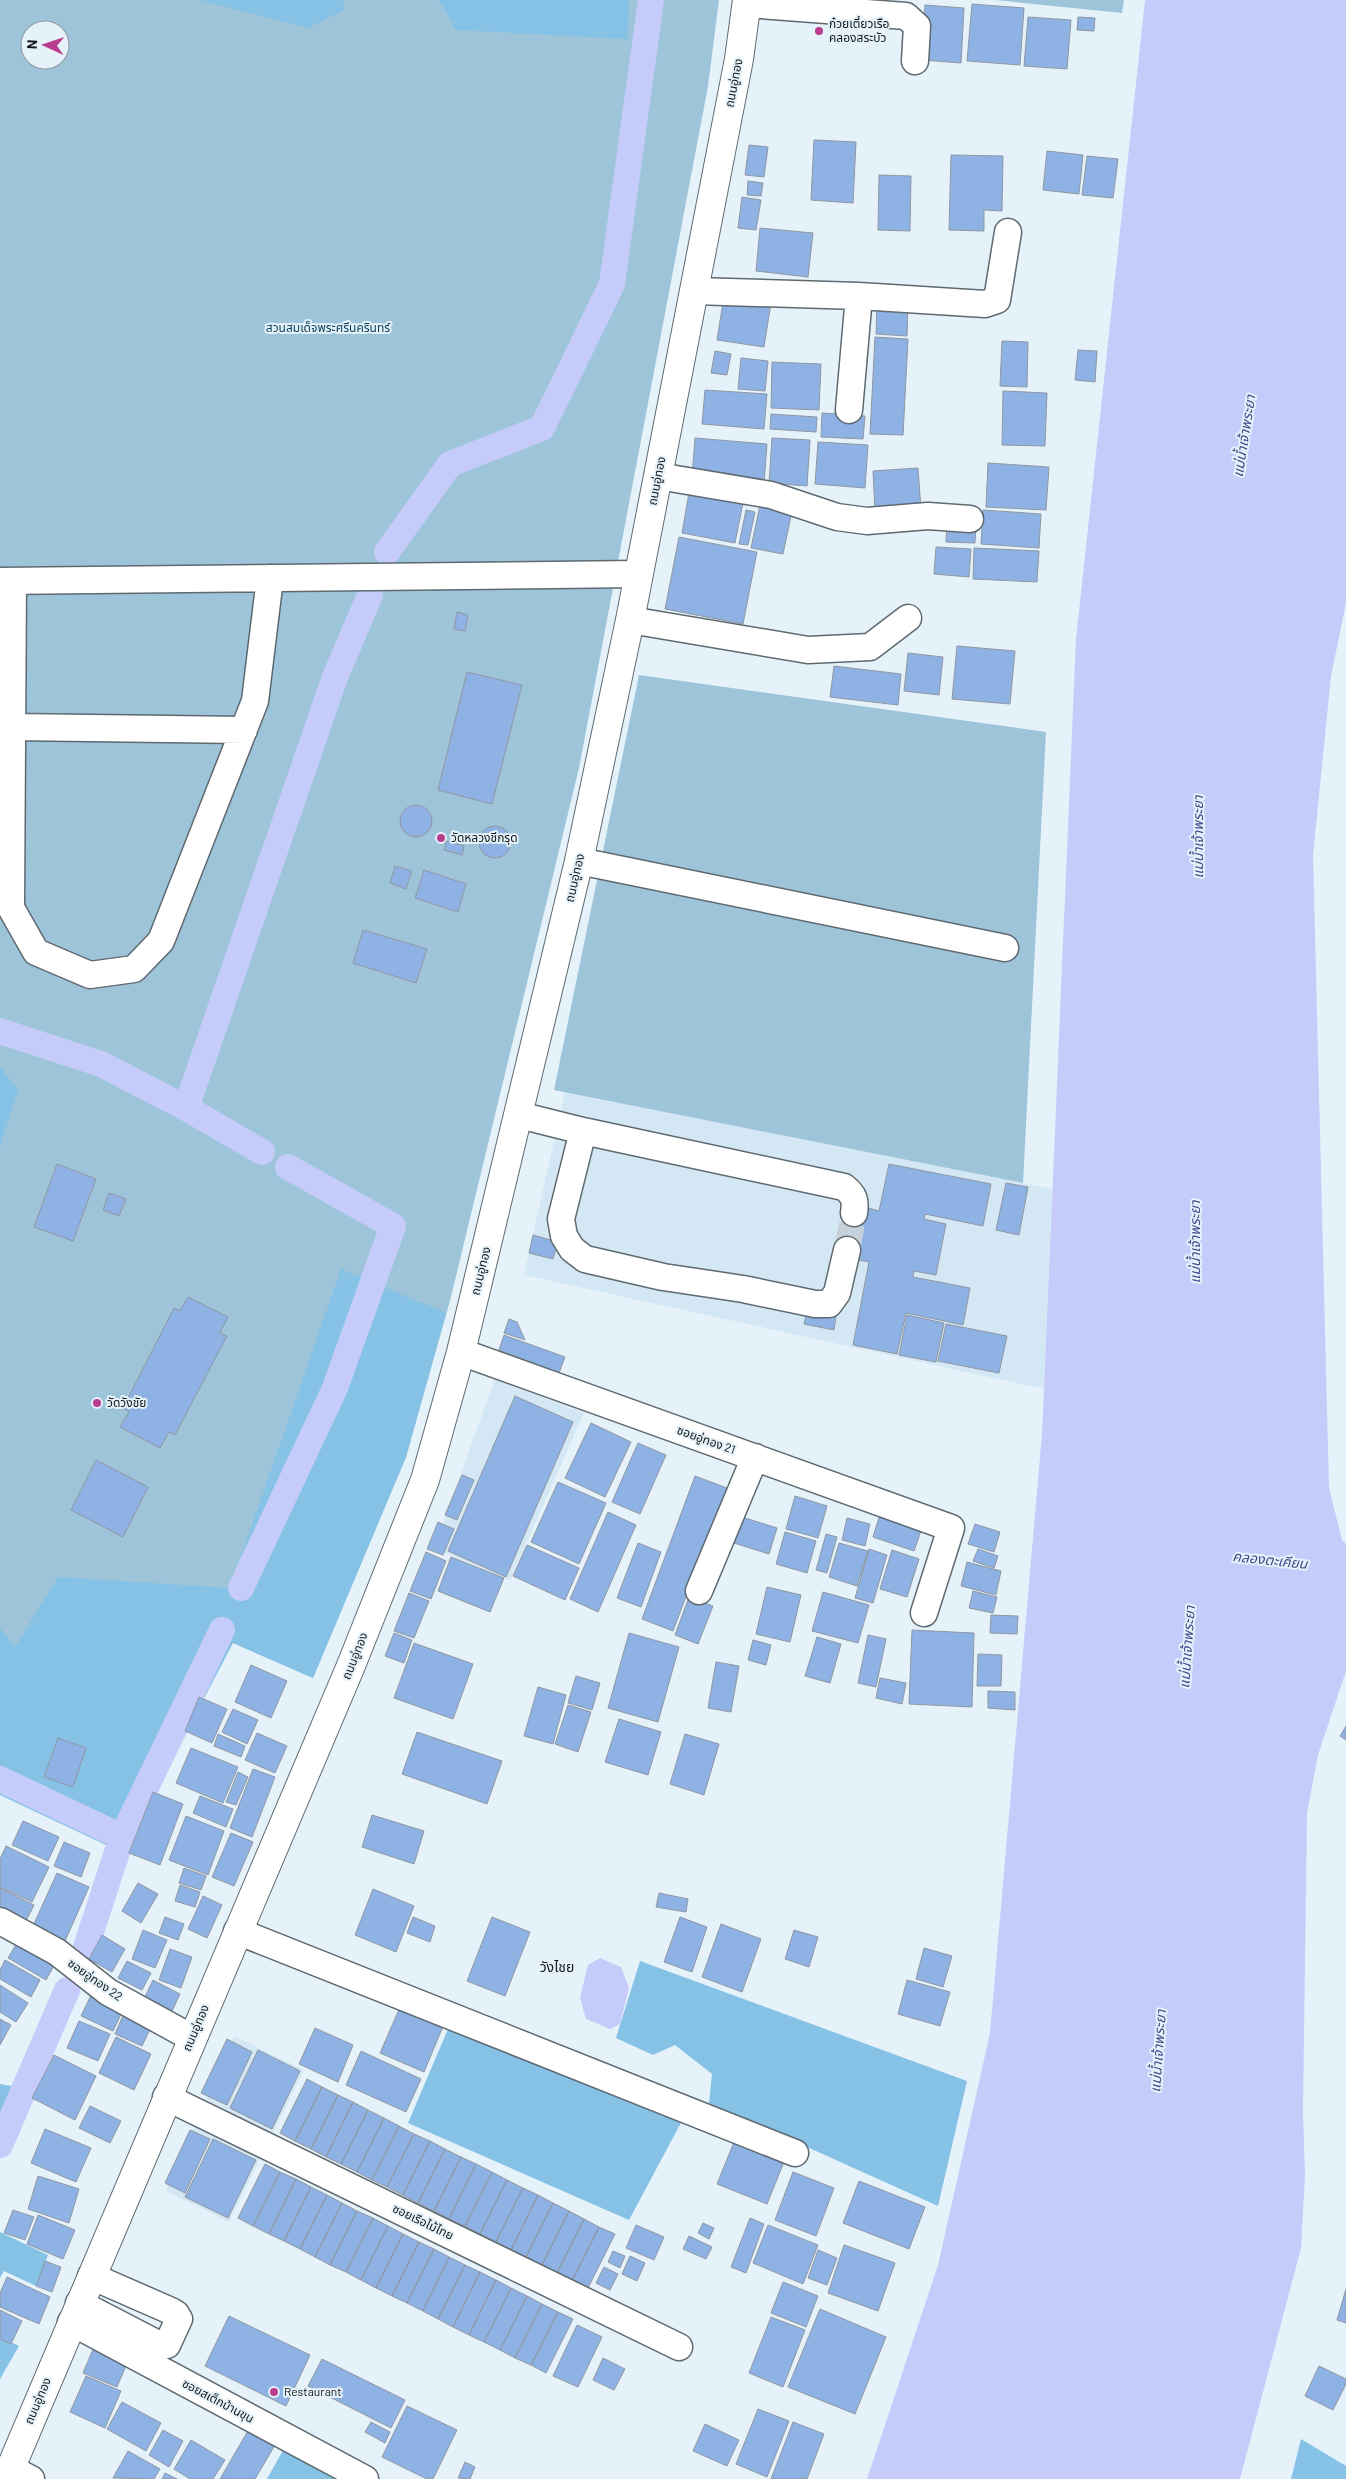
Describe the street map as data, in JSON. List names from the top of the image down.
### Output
{
  "streets": {
    "main road": ["ถนนอู่ทอง"],
    "street": [
      "ซอยอู่ทอง 21",
      "ซอยอู่ทอง 22",
      "ซอยเรือไม้ไทย",
      "ซอยสเต็กบ้านขุน"
    ]
  },
  "crossings": [
    ["ถนนอู่ทอง", "ซอยอู่ทอง 21"],
    ["ถนนอู่ทอง", "ซอยอู่ทอง 22"],
    ["ถนนอู่ทอง", "ซอยเรือไม้ไทย"],
    ["ถนนอู่ทอง", "ซอยสเต็กบ้านขุน"]
  ],
  "districts": ["วังไชย"],
  "water": ["แม่น้ำเจ้าพระยา", "คลองตะเคียน"],
  "parks": ["สวนสมเด็จพระศรีนครินทร์"],
  "places": [
    "ก๋วยเตี๋ยวเรือ คลองสระบัว",
    "วัดหลวงชีกรุด",
    "วัดวังชัย",
    "Restaurant"
  ],
  "north": "left"
}
